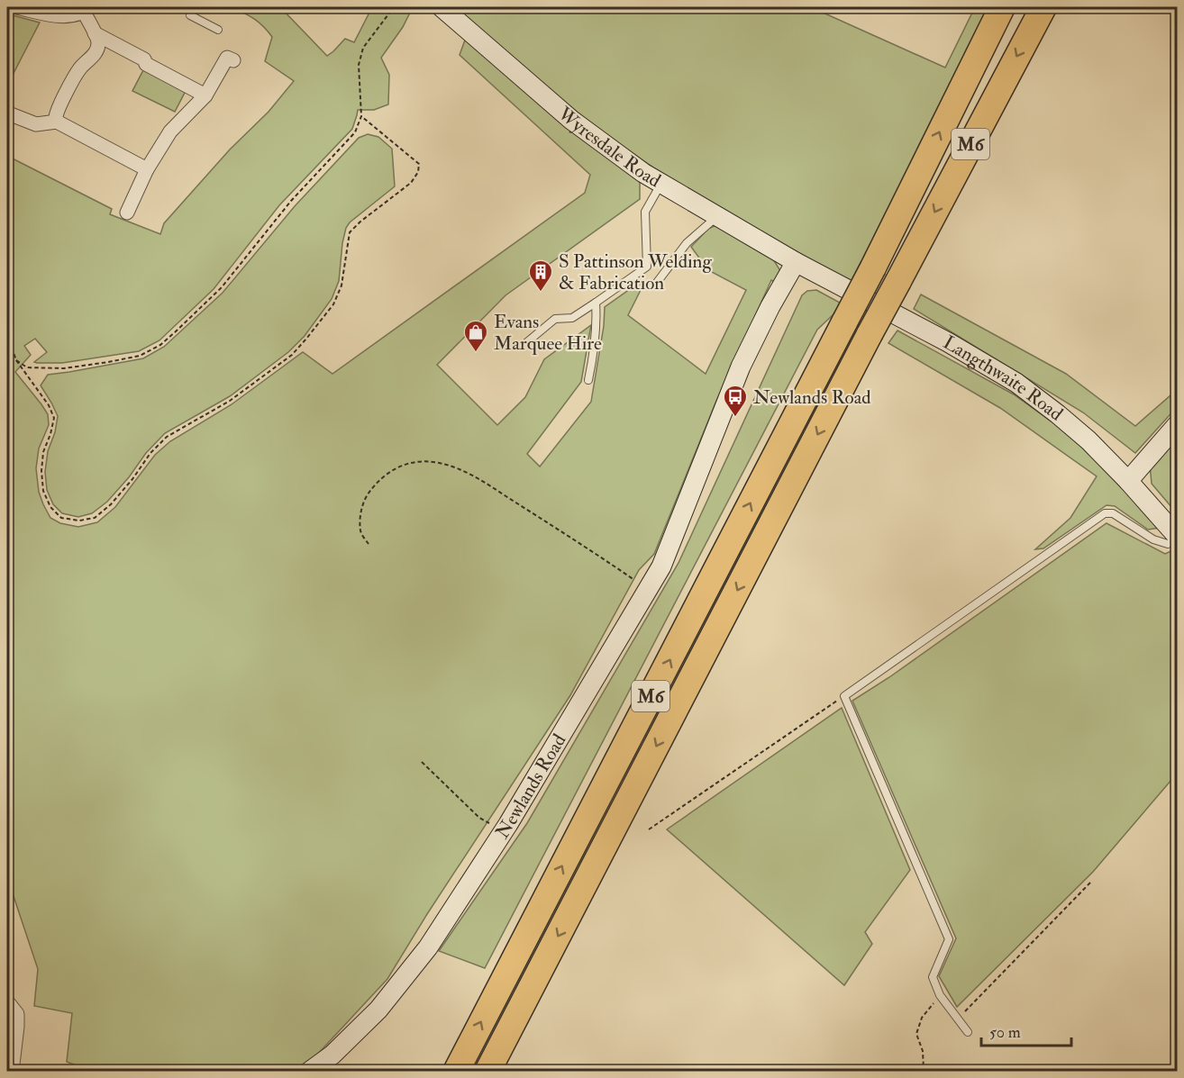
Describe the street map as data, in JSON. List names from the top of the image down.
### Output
{
  "streets": {
    "highway": ["M6"],
    "street": ["Wyresdale Road", "Langthwaite Road", "Newlands Road"]
  },
  "crossings": [
    ["Wyresdale Road", "Langthwaite Road"],
    ["Wyresdale Road", "Newlands Road"],
    ["Langthwaite Road", "Newlands Road"]
  ],
  "places": {
    "building": ["S Pattinson Welding & Fabrication"],
    "shop": ["Evans Marquee Hire"],
    "bus stop": ["Newlands Road"]
  },
  "scale_bar": "50 m"
}
